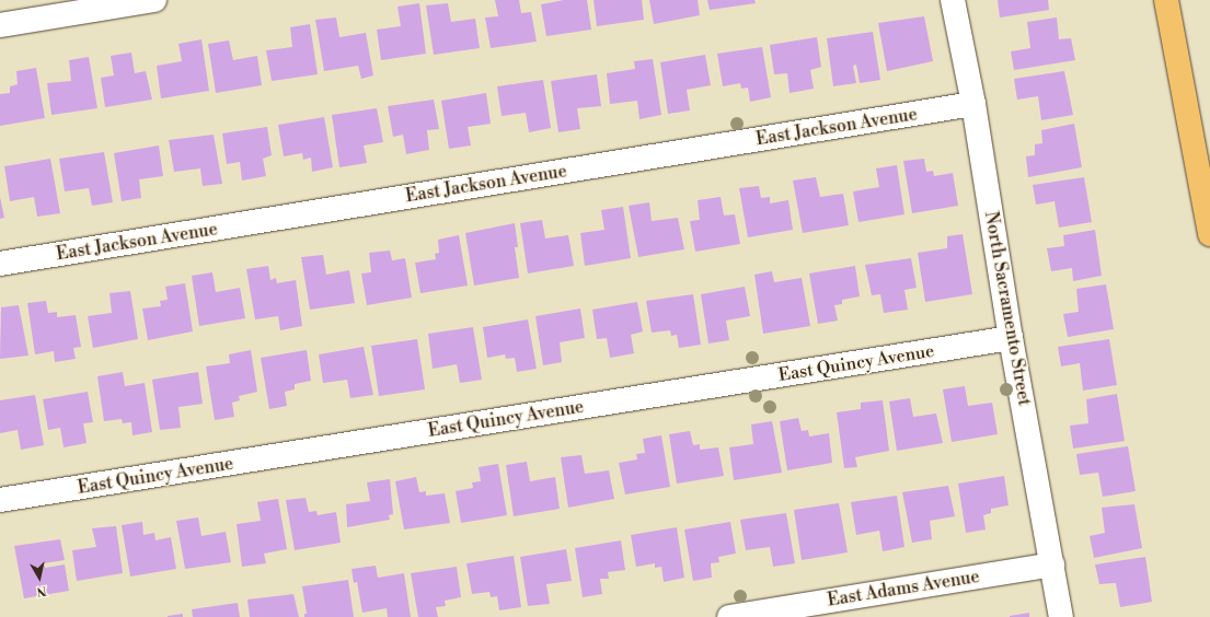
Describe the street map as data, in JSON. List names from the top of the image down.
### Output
{
  "streets": {
    "street": [
      "East Jackson Avenue",
      "North Sacramento Street",
      "East Quincy Avenue",
      "East Adams Avenue"
    ]
  },
  "crossings": [
    ["East Jackson Avenue", "North Sacramento Street"],
    ["North Sacramento Street", "East Quincy Avenue"],
    ["North Sacramento Street", "East Adams Avenue"]
  ],
  "north": "bottom"
}
